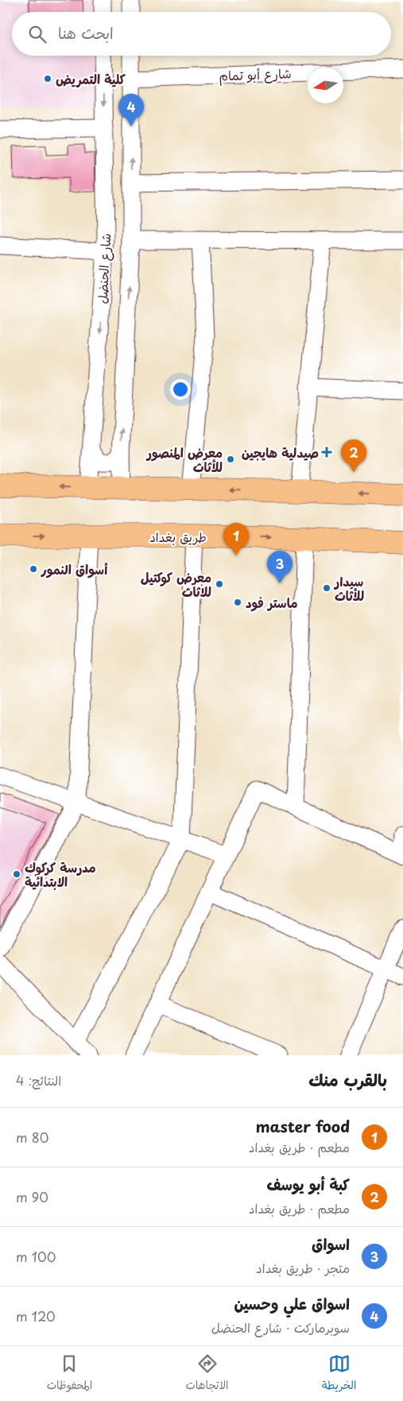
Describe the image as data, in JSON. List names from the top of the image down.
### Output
{
  "streets": {
    "main road": ["طريق بغداد"],
    "street": ["شارع أبو تمام", "شارع الحنضل"]
  },
  "crossings": [
    ["شارع أبو تمام", "شارع الحنضل"]
  ],
  "places": {
    "other": [
      "كلية التمريض",
      "معرض المنصور للأثاث",
      "أسواق النمور",
      "معرض كوكتيل للاثاث",
      "سيدار للأثاث",
      "ماستر فود",
      "مدرسة كركوك الابتدائية"
    ],
    "health": ["صيدلية هايجين"]
  },
  "north": "left",
  "page": {
    "search": "ابحث هنا",
    "pins": [
      "4",
      "2",
      "1",
      "3"
    ],
    "heading": ["بالقرب منك", "النتائج: 4"],
    "list": [
      {
        "mark": "1",
        "name": "master food",
        "note": "مطعم · طريق بغداد",
        "value": "80 m"
      },
      {
        "mark": "2",
        "name": "كبة أبو يوسف",
        "note": "مطعم · طريق بغداد",
        "value": "90 m"
      },
      {
        "mark": "3",
        "name": "اسواق",
        "note": "متجر · طريق بغداد",
        "value": "100 m"
      },
      {
        "mark": "4",
        "name": "اسواق علي وحسين",
        "note": "سوبرماركت · شارع الحنضل",
        "value": "120 m"
      }
    ],
    "nav": ["الخريطة", "الاتجاهات", "المحفوظات"]
  }
}
